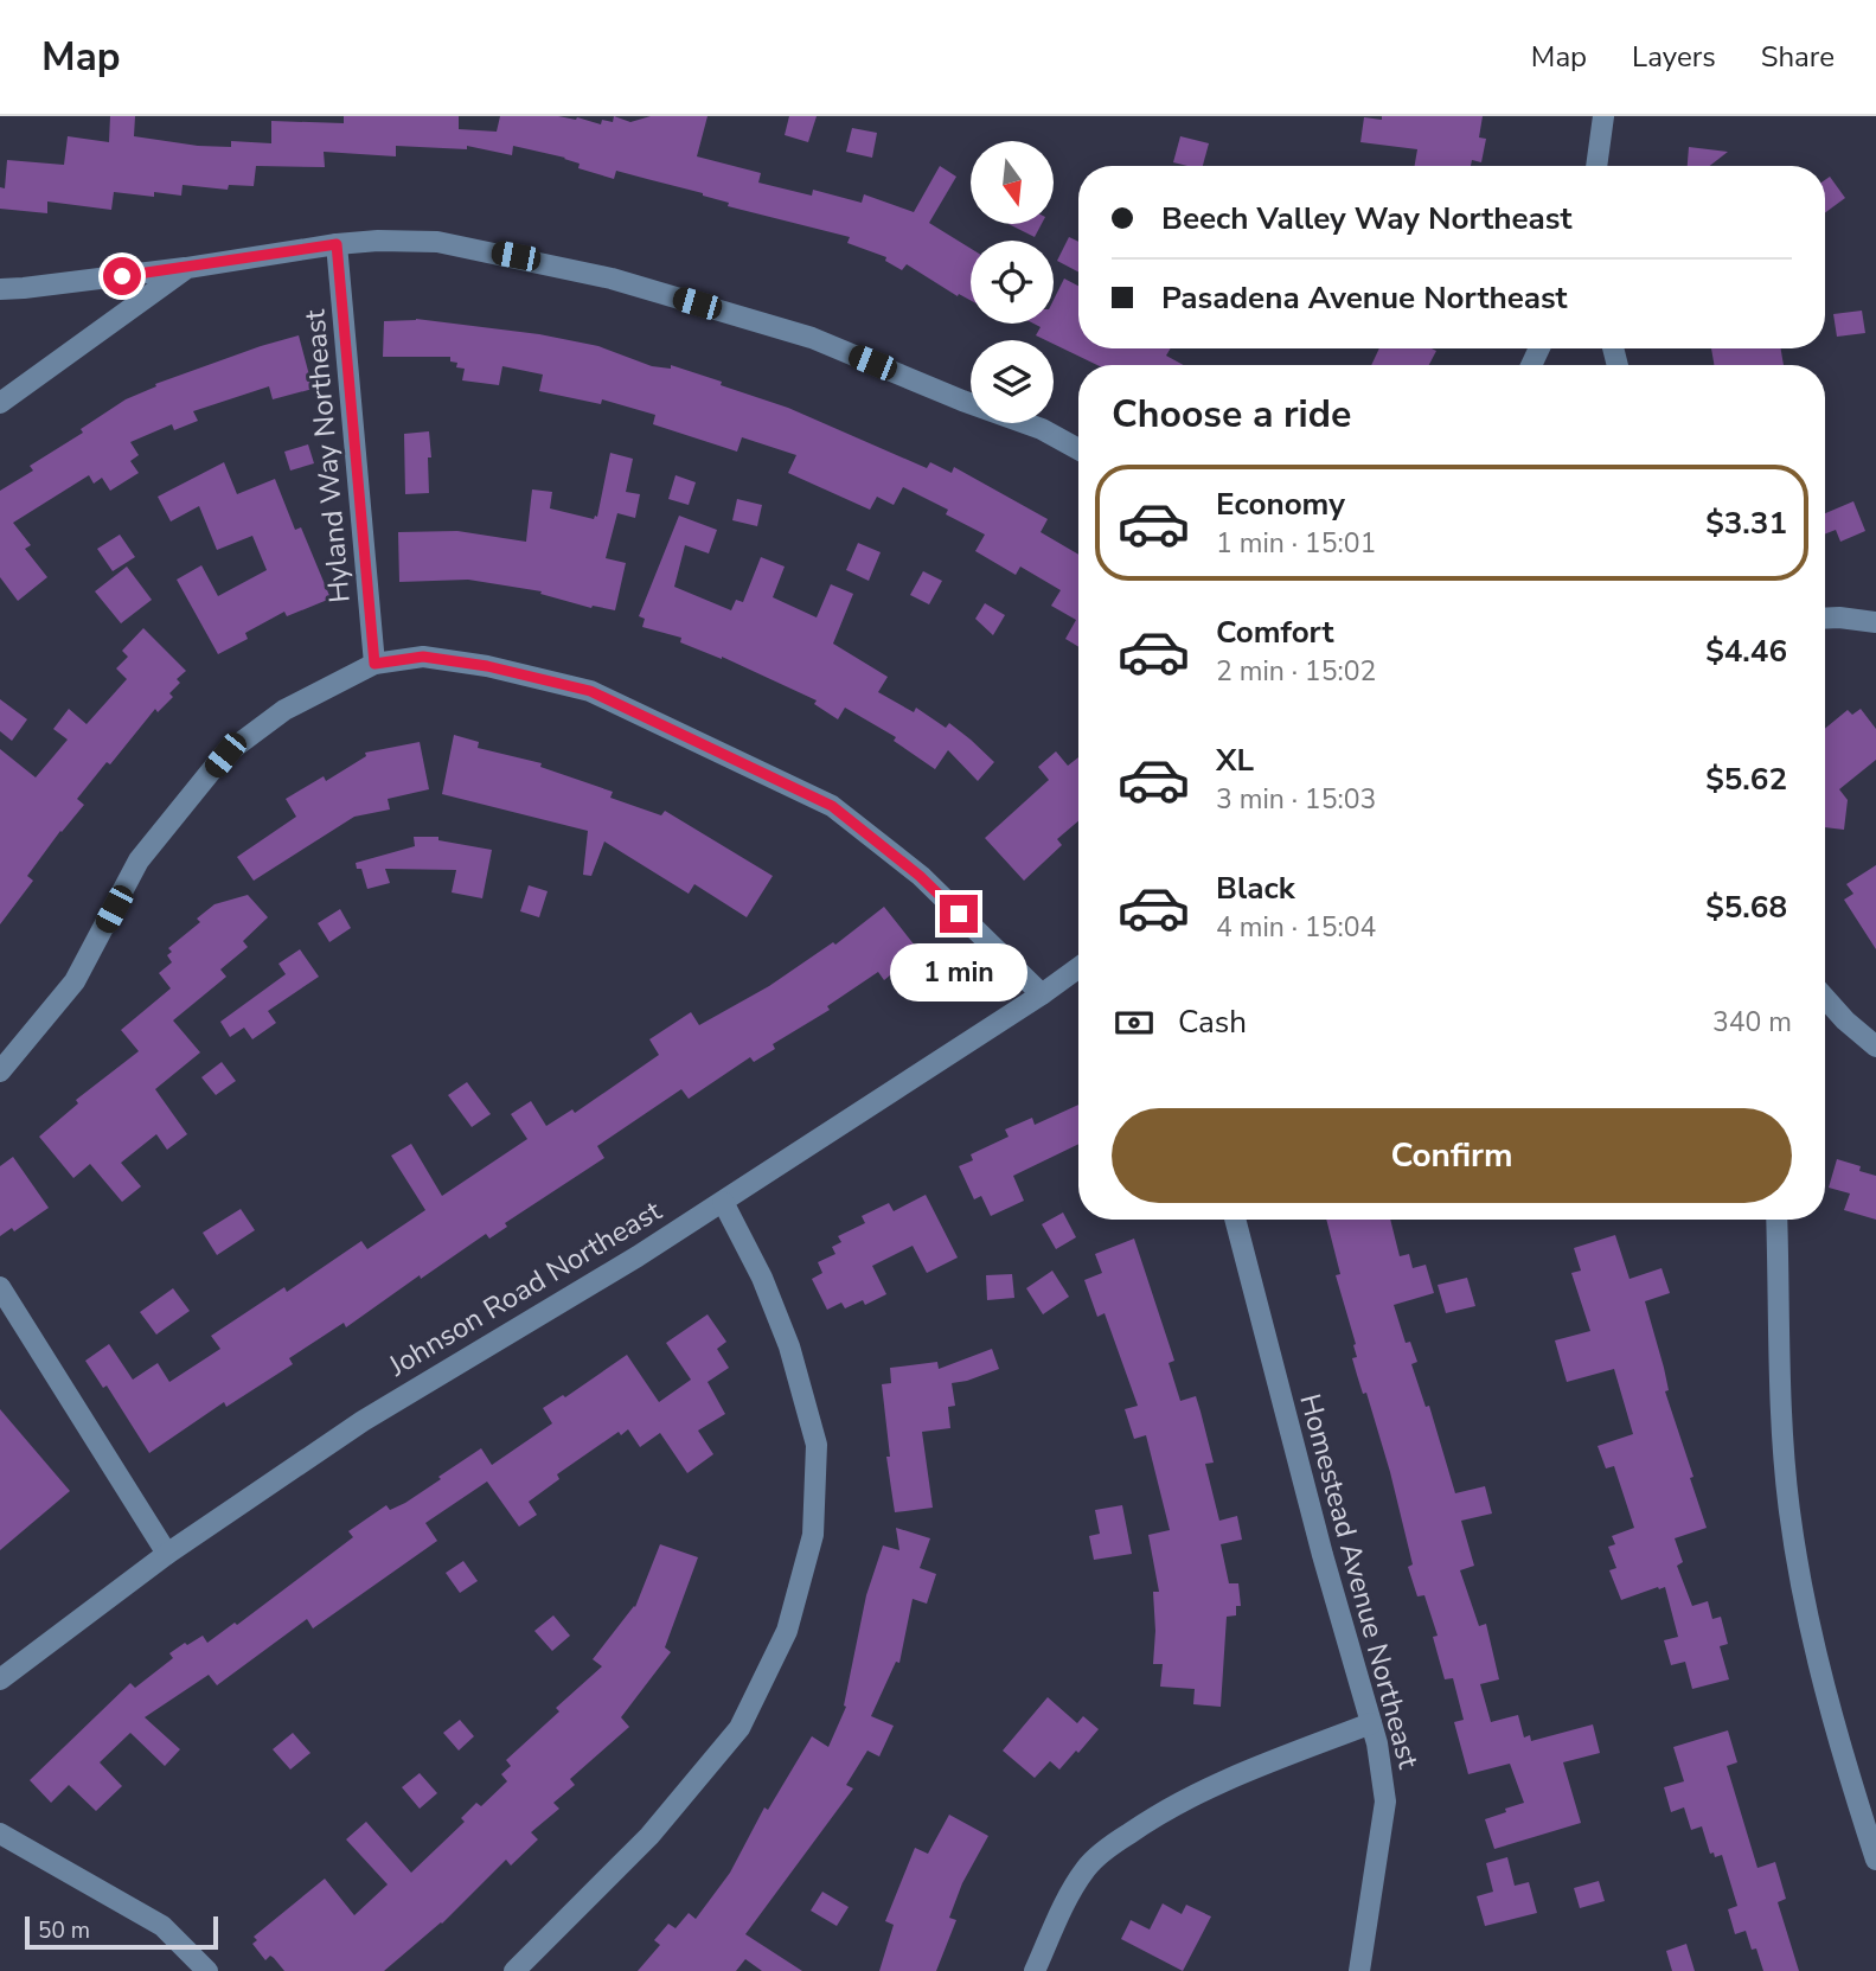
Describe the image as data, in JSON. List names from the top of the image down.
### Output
{
  "streets": {
    "street": ["Hyland Way Northeast", "Johnson Road Northeast", "Homestead Avenue Northeast"]
  },
  "scale_bar": "50 m",
  "north": "bottom",
  "page": {
    "header": "Map",
    "nav": ["Map", "Layers", "Share"],
    "banner": ["Beech Valley Way Northeast", "Pasadena Avenue Northeast"],
    "heading": "Choose a ride",
    "list": [
      {
        "name": "Economy",
        "note": "1 min · 15:01",
        "value": "$3.31"
      },
      {
        "name": "Comfort",
        "note": "2 min · 15:02",
        "value": "$4.46"
      },
      {
        "name": "XL",
        "note": "3 min · 15:03",
        "value": "$5.62"
      },
      {
        "name": "Black",
        "note": "4 min · 15:04",
        "value": "$5.68"
      }
    ],
    "bubble": "1 min",
    "pay": ["Cash", "340 m"],
    "buttons": "Confirm",
    "scale": "50 m"
  }
}
